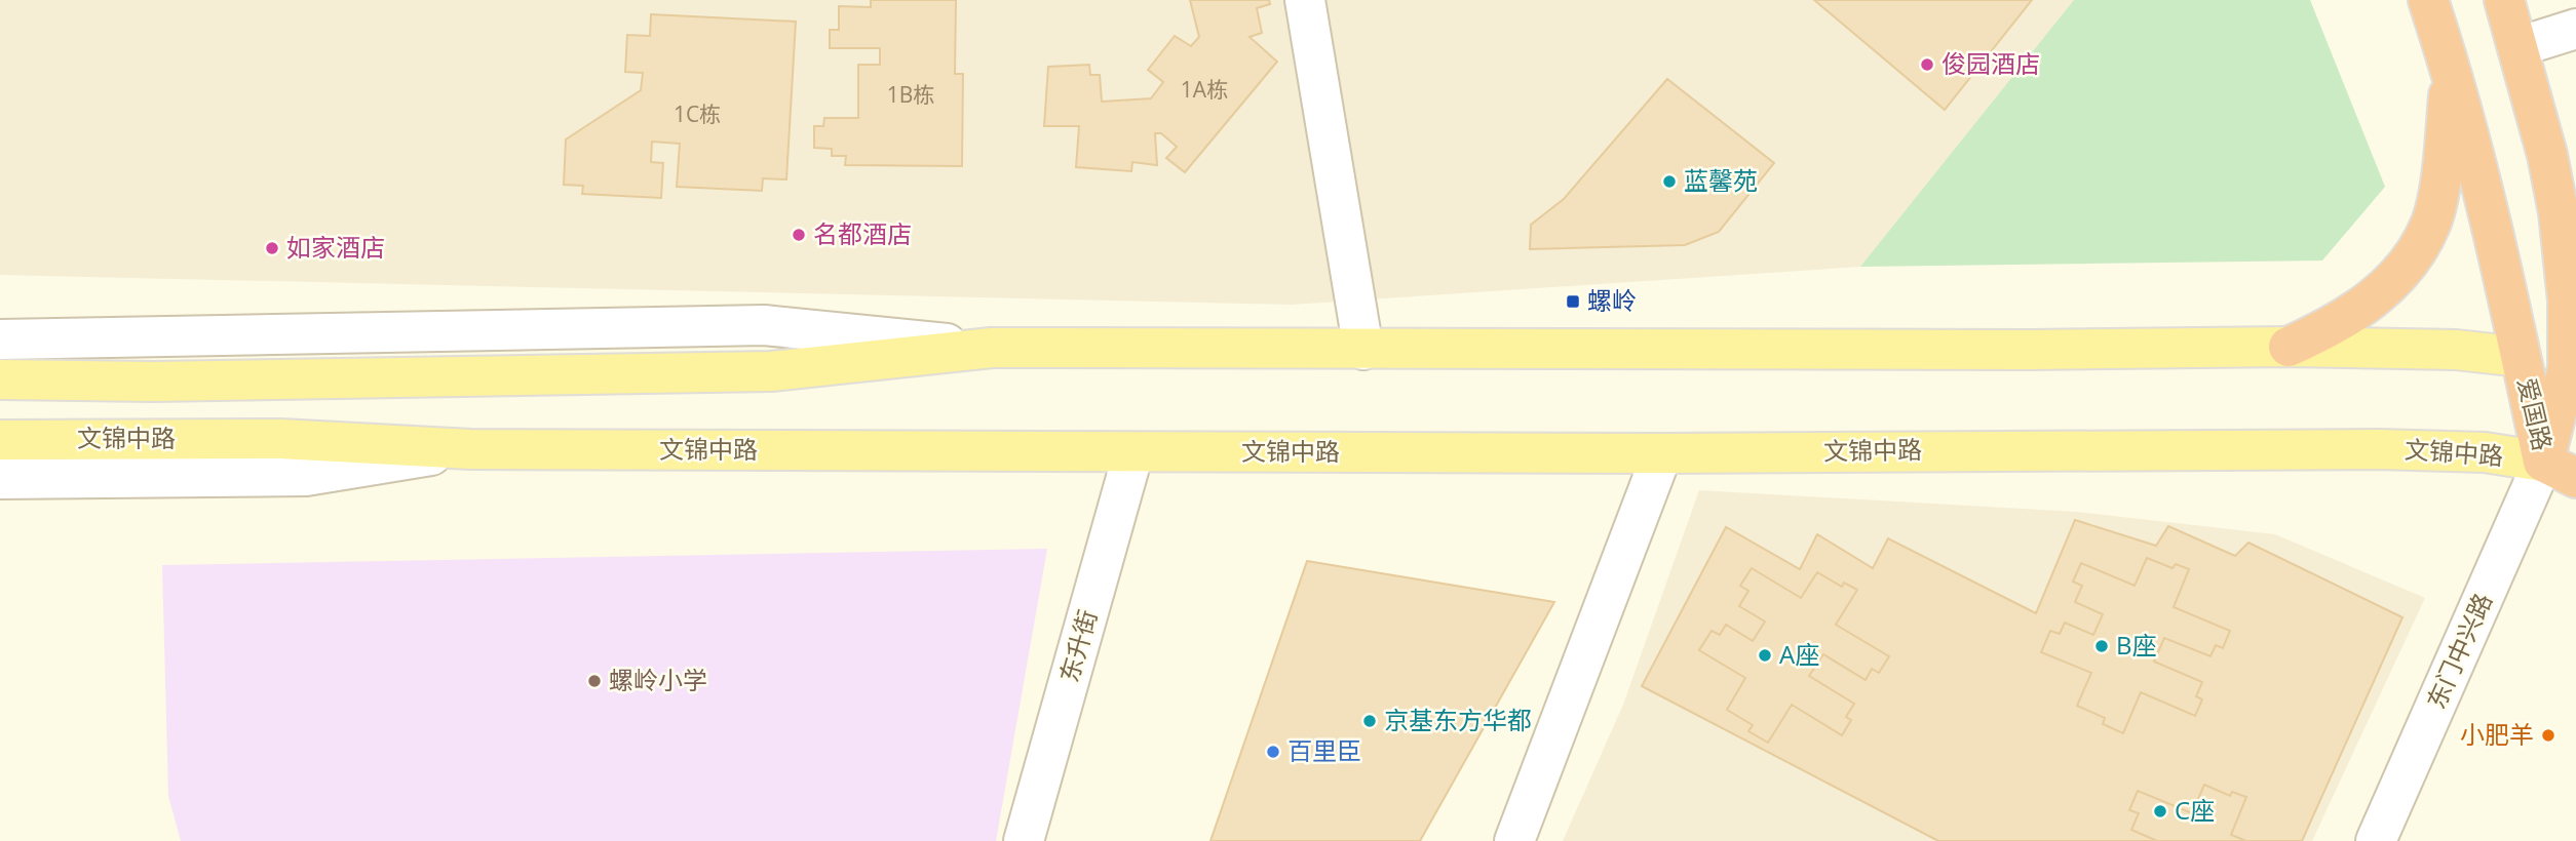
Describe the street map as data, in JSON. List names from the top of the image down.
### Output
{
  "streets": {
    "highway": ["爱国路"],
    "main road": ["文锦中路"],
    "street": ["东升街", "东门中兴路"]
  },
  "crossings": [
    ["爱国路", "文锦中路"],
    ["爱国路", "东门中兴路"],
    ["文锦中路", "东升街"],
    ["文锦中路", "东门中兴路"]
  ],
  "places": {
    "other": [
      "俊园酒店",
      "蓝馨苑",
      "名都酒店",
      "如家酒店",
      "B座",
      "A座",
      "螺岭小学",
      "京基东方华都",
      "小肥羊",
      "百里臣",
      "C座"
    ],
    "transit": ["螺岭"]
  },
  "house_numbers": ["1A栋", "1B栋", "1C栋"]
}
